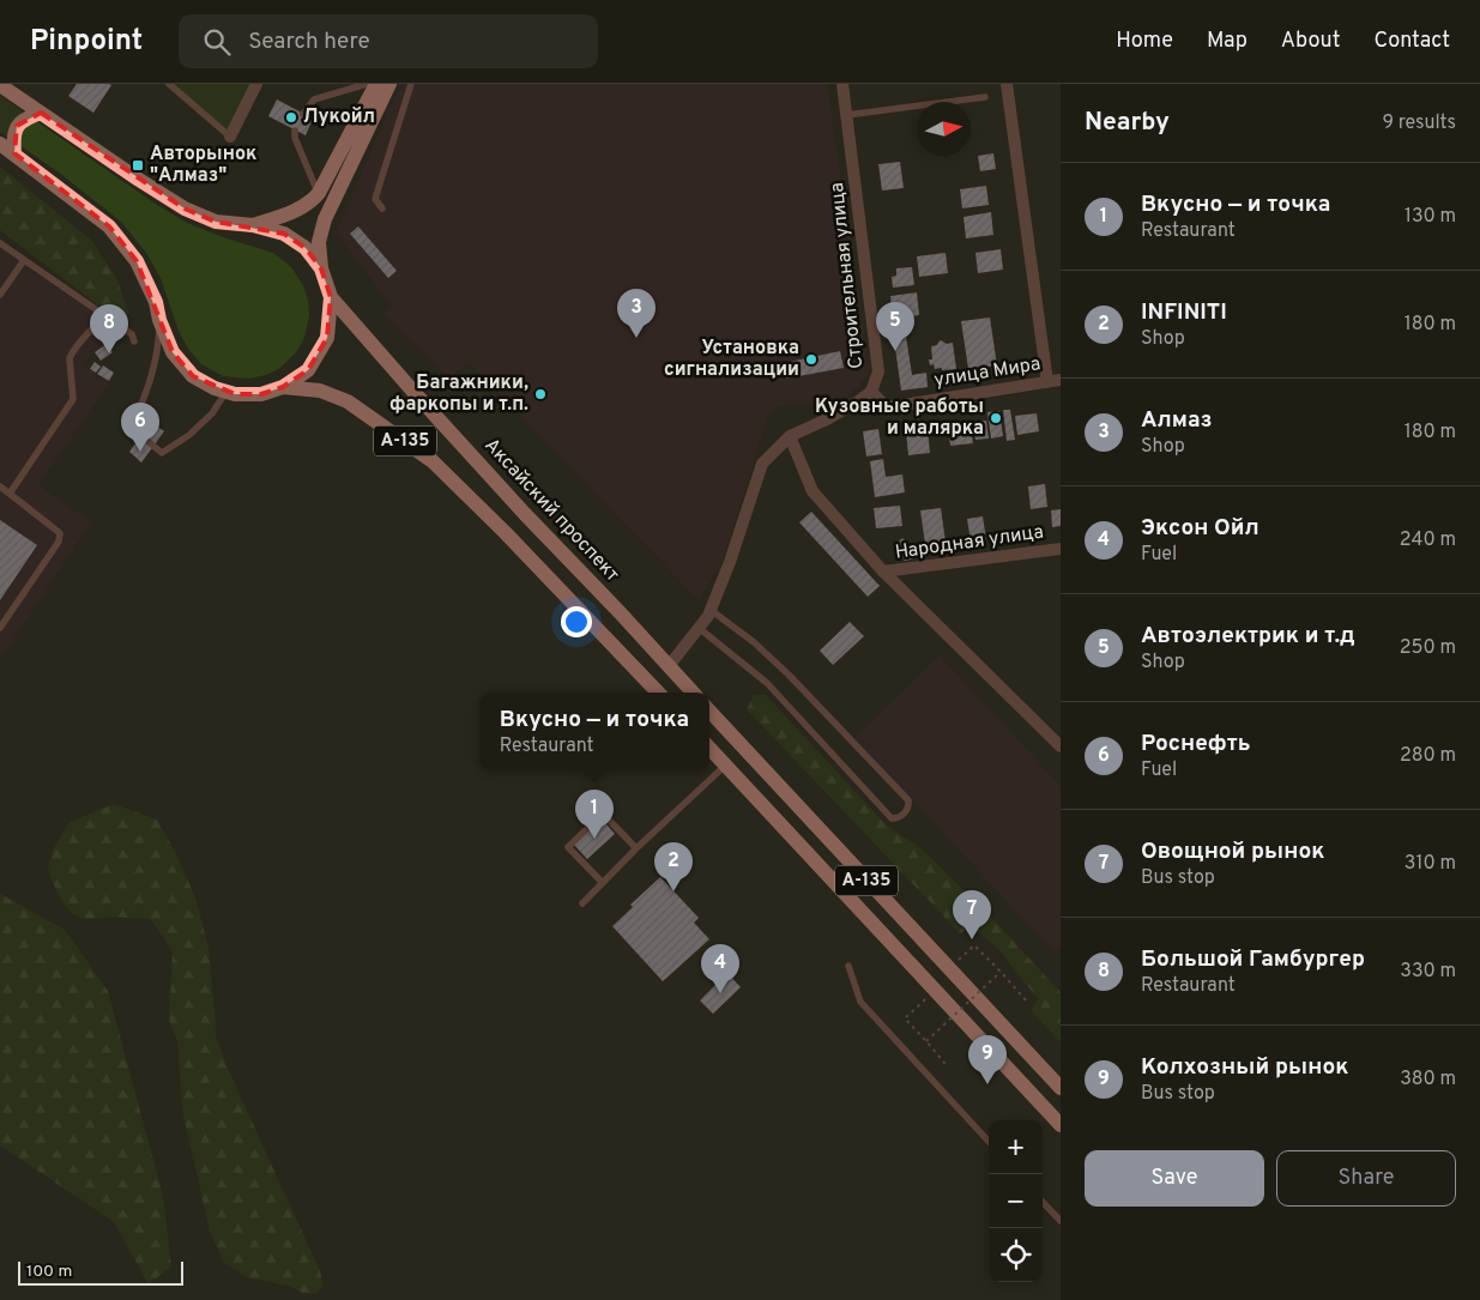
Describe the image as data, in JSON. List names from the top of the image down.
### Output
{
  "streets": {
    "main road": ["А-135", "Аксайский проспект"],
    "street": ["Строительная улица", "улица Мира", "Народная улица"]
  },
  "crossings": [
    ["Строительная улица", "улица Мира"]
  ],
  "places": {
    "other": [
      "Лукойл",
      "Установка сигнализации",
      "Багажники, фаркопы и т.п.",
      "Кузовные работы и малярка"
    ],
    "transit": ["Авторынок \"Алмаз\""]
  },
  "scale_bar": "100 m",
  "north": "right",
  "page": {
    "header": "Pinpoint",
    "search": "Search here",
    "nav": [
      "Home",
      "Map",
      "About",
      "Contact"
    ],
    "heading": ["Nearby", "9 results"],
    "list": [
      {
        "mark": "1",
        "name": "Вкусно — и точка",
        "note": "Restaurant",
        "value": "130 m"
      },
      {
        "mark": "2",
        "name": "INFINITI",
        "note": "Shop",
        "value": "180 m"
      },
      {
        "mark": "3",
        "name": "Алмаз",
        "note": "Shop",
        "value": "180 m"
      },
      {
        "mark": "4",
        "name": "Эксон Ойл",
        "note": "Fuel",
        "value": "240 m"
      },
      {
        "mark": "5",
        "name": "Автоэлектрик и т.д",
        "note": "Shop",
        "value": "250 m"
      },
      {
        "mark": "6",
        "name": "Роснефть",
        "note": "Fuel",
        "value": "280 m"
      },
      {
        "mark": "7",
        "name": "Овощной рынок",
        "note": "Bus stop",
        "value": "310 m"
      },
      {
        "mark": "8",
        "name": "Большой Гамбургер",
        "note": "Restaurant",
        "value": "330 m"
      },
      {
        "mark": "9",
        "name": "Колхозный рынок",
        "note": "Bus stop",
        "value": "380 m"
      }
    ],
    "pins": [
      "3",
      "5",
      "8",
      "6",
      "1",
      "2",
      "7",
      "4",
      "9"
    ],
    "popup": ["Вкусно — и точка", "Restaurant"],
    "map_buttons": ["+", "−"],
    "buttons": ["Save", "Share"],
    "scale": "100 m"
  }
}
